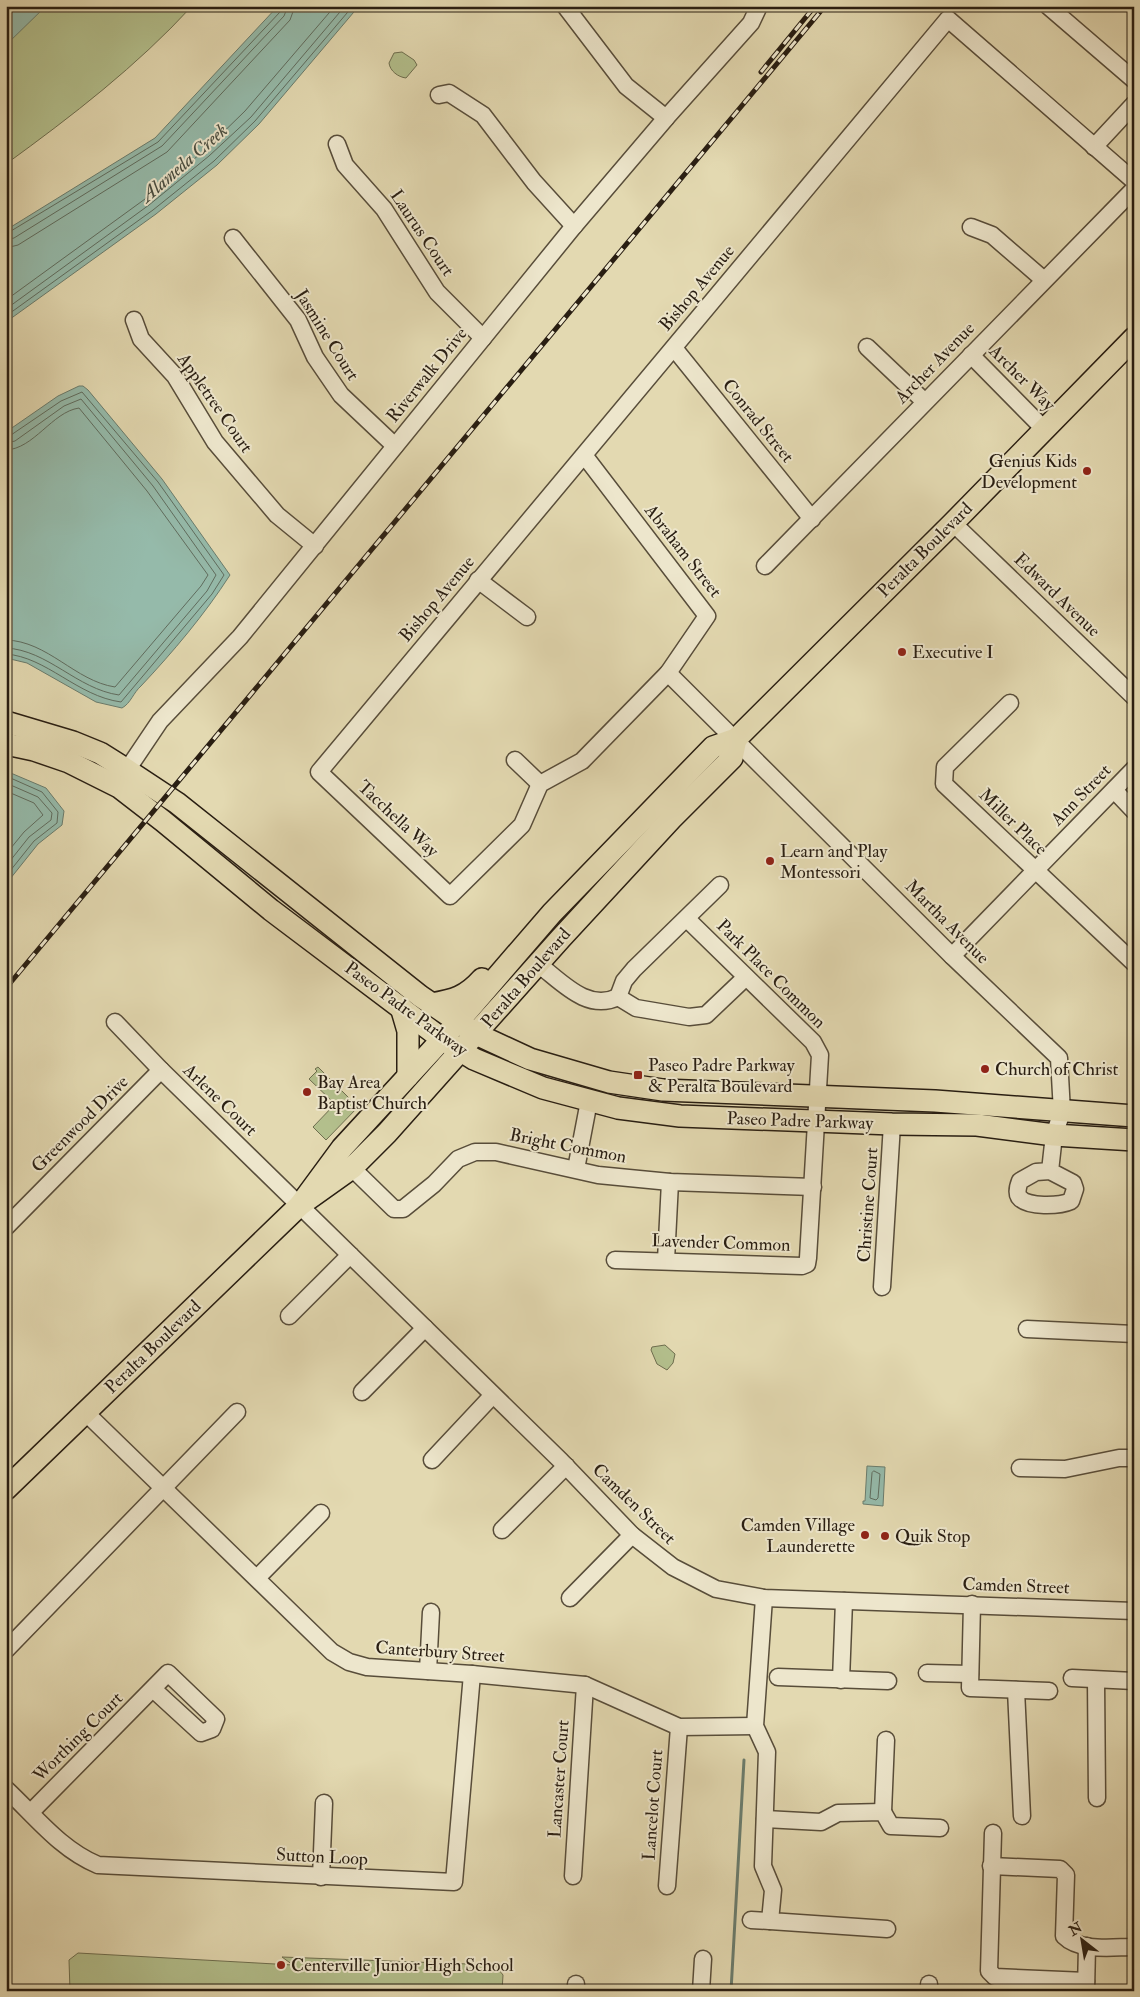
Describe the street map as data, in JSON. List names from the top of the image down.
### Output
{
  "streets": {
    "main road": ["Peralta Boulevard", "Paseo Padre Parkway"],
    "street": [
      "Laurus Court",
      "Bishop Avenue",
      "Jasmine Court",
      "Archer Avenue",
      "Riverwalk Drive",
      "Archer Way",
      "Appletree Court",
      "Conrad Street",
      "Abraham Street",
      "Edward Avenue",
      "Ann Street",
      "Tacchella Way",
      "Miller Place",
      "Martha Avenue",
      "Park Place Common",
      "Arlene Court",
      "Greenwood Drive",
      "Bright Common",
      "Christine Court",
      "Lavender Common",
      "Camden Street",
      "Canterbury Street",
      "Worthing Court",
      "Lancaster Court",
      "Lancelot Court",
      "Sutton Loop"
    ]
  },
  "crossings": [
    ["Laurus Court", "Riverwalk Drive"],
    ["Bishop Avenue", "Conrad Street"],
    ["Bishop Avenue", "Abraham Street"],
    ["Bishop Avenue", "Tacchella Way"],
    ["Jasmine Court", "Riverwalk Drive"],
    ["Archer Avenue", "Archer Way"],
    ["Archer Avenue", "Conrad Street"],
    ["Riverwalk Drive", "Appletree Court"],
    ["Riverwalk Drive", "Paseo Padre Parkway"],
    ["Archer Way", "Peralta Boulevard"],
    ["Peralta Boulevard", "Edward Avenue"],
    ["Peralta Boulevard", "Martha Avenue"],
    ["Peralta Boulevard", "Paseo Padre Parkway"],
    ["Peralta Boulevard", "Arlene Court"],
    ["Peralta Boulevard", "Bright Common"],
    ["Peralta Boulevard", "Camden Street"],
    ["Peralta Boulevard", "Canterbury Street"],
    ["Abraham Street", "Martha Avenue"],
    ["Ann Street", "Miller Place"],
    ["Ann Street", "Martha Avenue"],
    ["Martha Avenue", "Paseo Padre Parkway"],
    ["Park Place Common", "Paseo Padre Parkway"],
    ["Park Place Common", "Bright Common"],
    ["Park Place Common", "Lavender Common"],
    ["Paseo Padre Parkway", "Christine Court"],
    ["Arlene Court", "Greenwood Drive"],
    ["Arlene Court", "Camden Street"],
    ["Bright Common", "Lavender Common"],
    ["Canterbury Street", "Lancaster Court"],
    ["Canterbury Street", "Lancelot Court"],
    ["Canterbury Street", "Sutton Loop"],
    ["Worthing Court", "Sutton Loop"]
  ],
  "water": ["Alameda Creek"],
  "places": {
    "other": [
      "Genius Kids Development",
      "Executive I",
      "Learn and Play Montessori",
      "Church of Christ",
      "Bay Area Baptist Church",
      "Camden Village Launderette",
      "Quik Stop",
      "Centerville Junior High School"
    ],
    "transit": ["Paseo Padre Parkway & Peralta Boulevard"]
  },
  "north": "top left"
}
